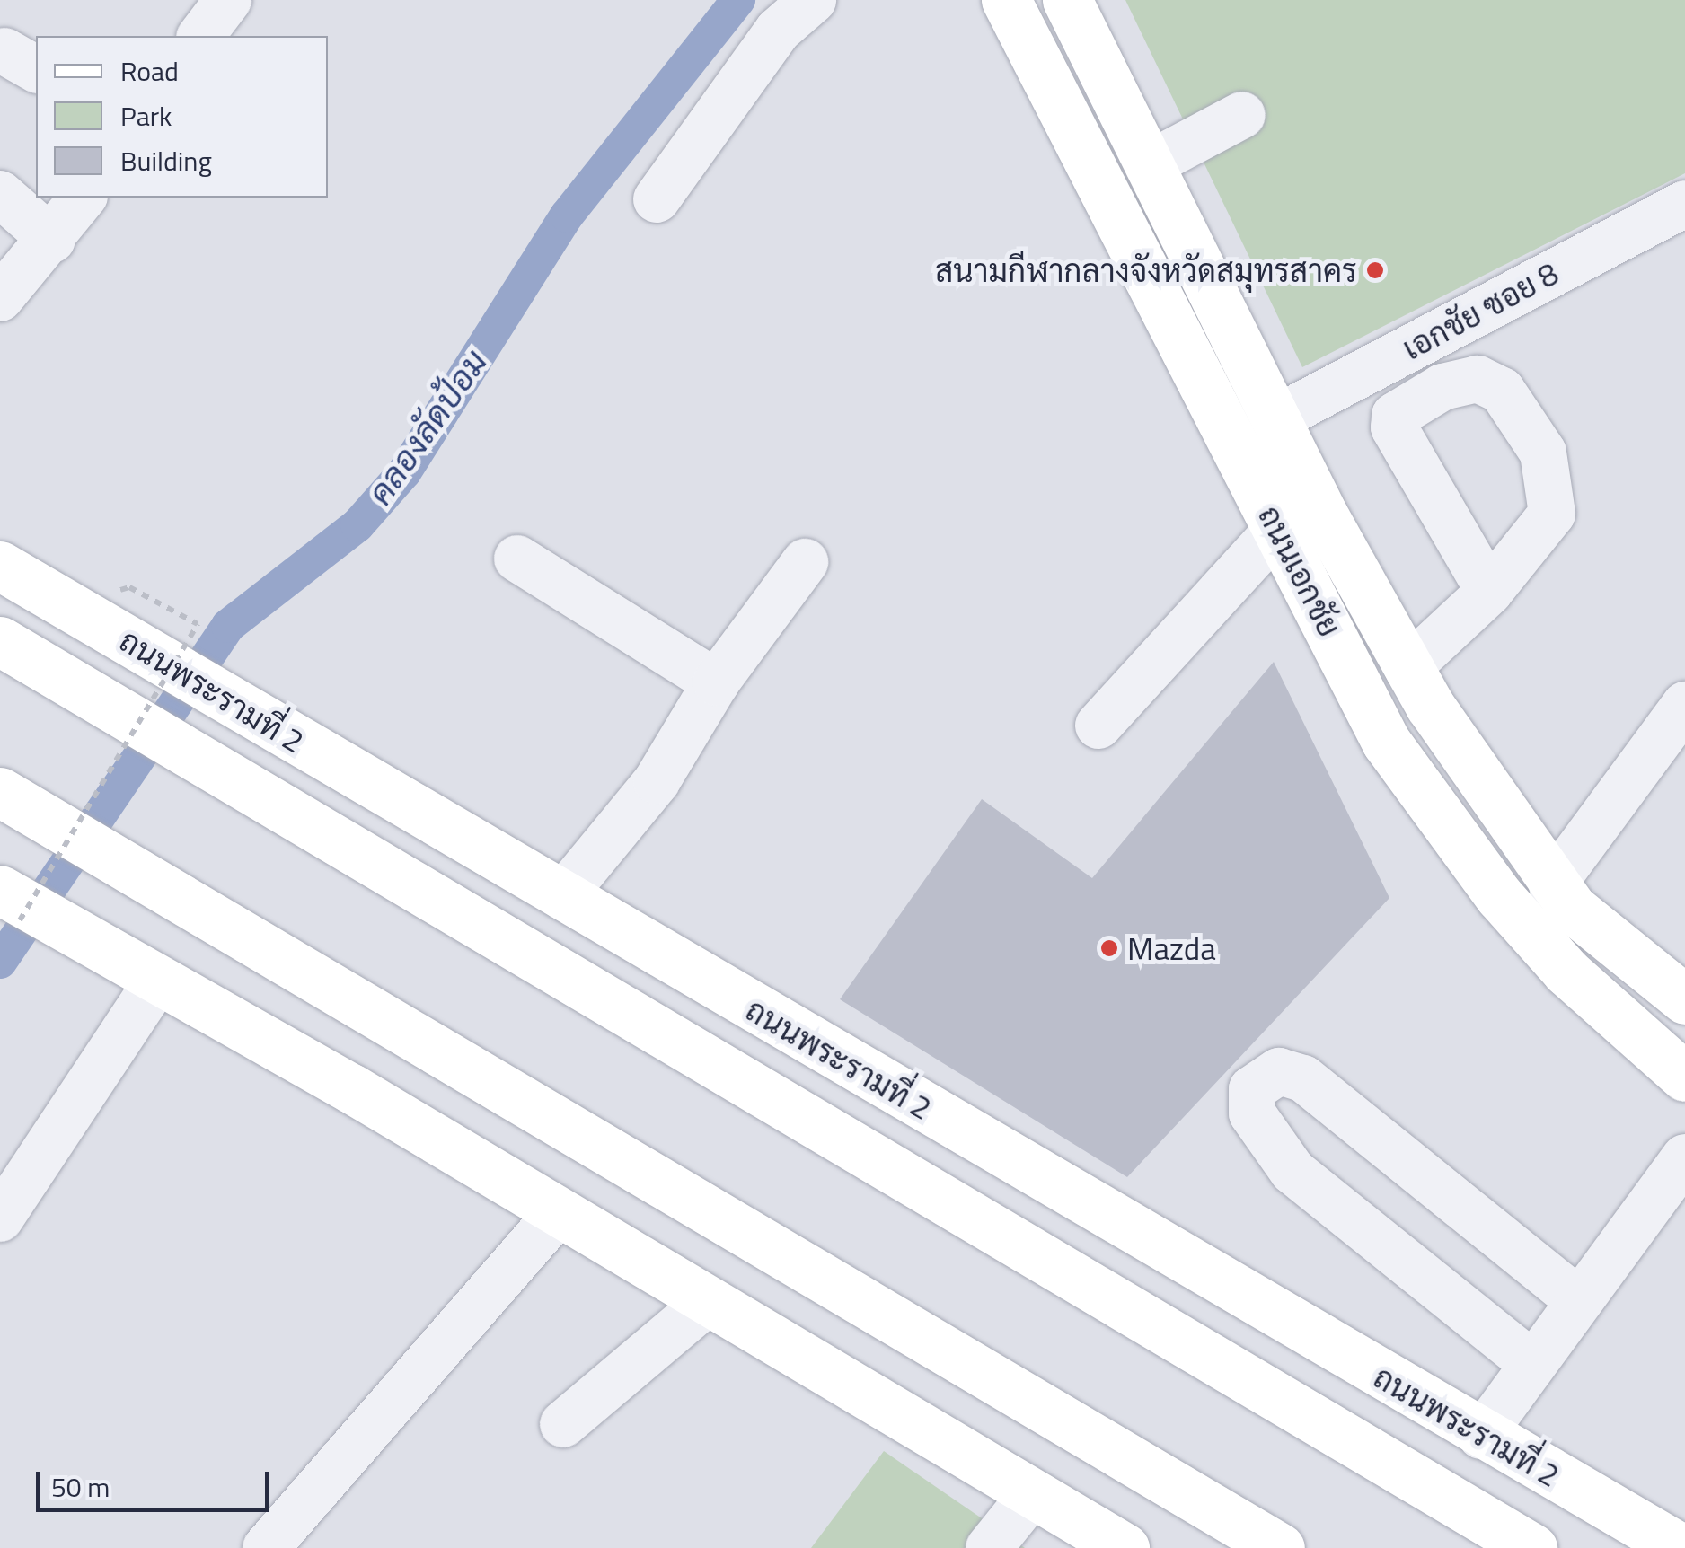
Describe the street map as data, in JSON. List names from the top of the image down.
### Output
{
  "streets": {
    "main road": ["ถนนเอกชัย", "ถนนพระรามที่ 2"],
    "street": ["เอกชัย ซอย 8"]
  },
  "crossings": [
    ["เอกชัย ซอย 8", "ถนนเอกชัย"]
  ],
  "water": ["คลองลัดป้อม"],
  "places": ["สนามกีฬากลางจังหวัดสมุทรสาคร", "Mazda"],
  "legend": ["Road", "Park", "Building"],
  "scale_bar": "50 m"
}
